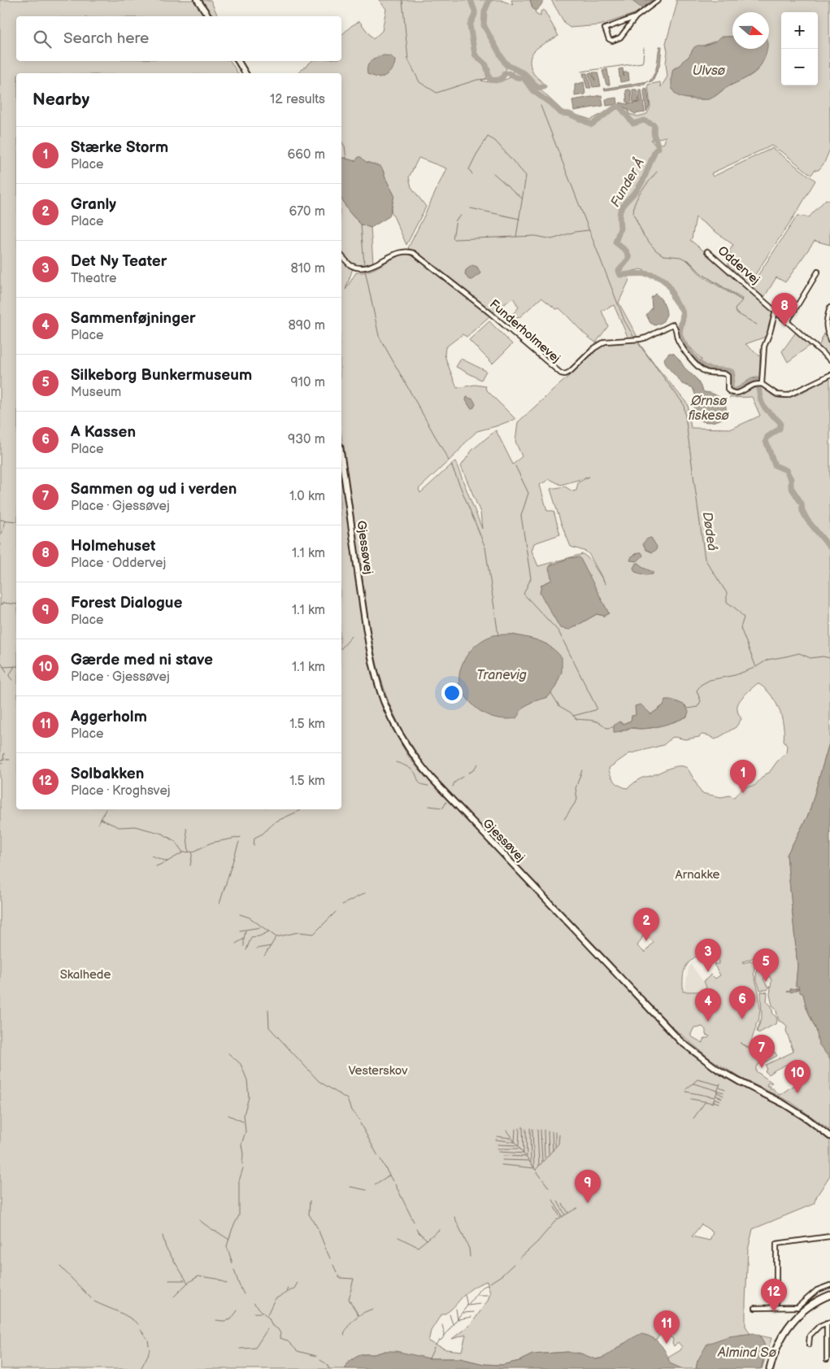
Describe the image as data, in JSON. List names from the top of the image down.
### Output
{
  "streets": {
    "street": ["Oddervej", "Funderholmevej", "Gjessøvej"]
  },
  "water": [
    "Ulvsø",
    "Funder Å",
    "Ørnsø fiskesø",
    "Dødeå",
    "Tranevig",
    "Almind Sø"
  ],
  "parks": ["Arnakke", "Skalhede", "Vesterskov"],
  "north": "right",
  "page": {
    "map_buttons": ["+", "−"],
    "search": "Search here",
    "heading": ["Nearby", "12 results"],
    "list": [
      {
        "mark": "1",
        "name": "Stærke Storm",
        "note": "Place",
        "value": "660 m"
      },
      {
        "mark": "2",
        "name": "Granly",
        "note": "Place",
        "value": "670 m"
      },
      {
        "mark": "3",
        "name": "Det Ny Teater",
        "note": "Theatre",
        "value": "810 m"
      },
      {
        "mark": "4",
        "name": "Sammenføjninger",
        "note": "Place",
        "value": "890 m"
      },
      {
        "mark": "5",
        "name": "Silkeborg Bunkermuseum",
        "note": "Museum",
        "value": "910 m"
      },
      {
        "mark": "6",
        "name": "A Kassen",
        "note": "Place",
        "value": "930 m"
      },
      {
        "mark": "7",
        "name": "Sammen og ud i verden",
        "note": "Place · Gjessøvej",
        "value": "1.0 km"
      },
      {
        "mark": "8",
        "name": "Holmehuset",
        "note": "Place · Oddervej",
        "value": "1.1 km"
      },
      {
        "mark": "9",
        "name": "Forest Dialogue",
        "note": "Place",
        "value": "1.1 km"
      },
      {
        "mark": "10",
        "name": "Gærde med ni stave",
        "note": "Place · Gjessøvej",
        "value": "1.1 km"
      },
      {
        "mark": "11",
        "name": "Aggerholm",
        "note": "Place",
        "value": "1.5 km"
      },
      {
        "mark": "12",
        "name": "Solbakken",
        "note": "Place · Kroghsvej",
        "value": "1.5 km"
      }
    ],
    "pins": [
      "8",
      "1",
      "2",
      "3",
      "5",
      "6",
      "4",
      "7",
      "10",
      "9",
      "12",
      "11"
    ]
  }
}
